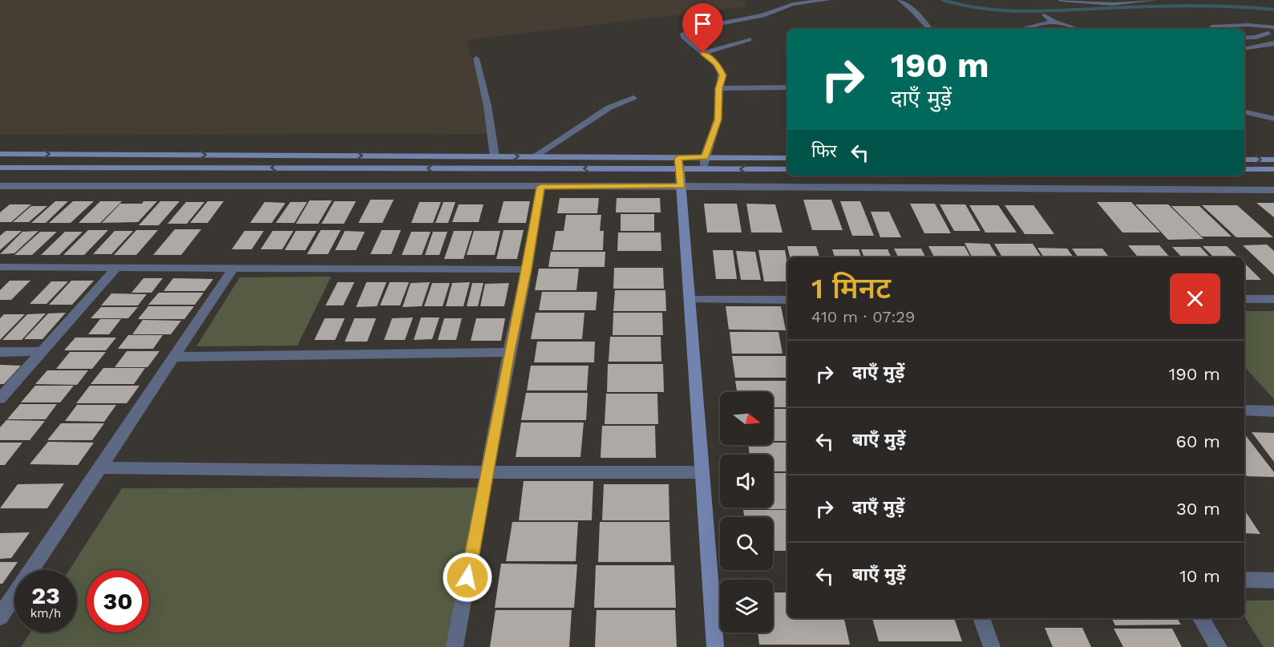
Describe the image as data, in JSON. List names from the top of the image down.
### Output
{
  "north": "right",
  "page": {
    "turn": ["190 m", "दाएँ मुड़ें"],
    "then": "फिर",
    "heading": ["1 मिनट", "410 m · 07:29"],
    "list": [
      {
        "name": "दाएँ मुड़ें",
        "value": "190 m"
      },
      {
        "name": "बाएँ मुड़ें",
        "value": "60 m"
      },
      {
        "name": "दाएँ मुड़ें",
        "value": "30 m"
      },
      {
        "name": "बाएँ मुड़ें",
        "value": "10 m"
      }
    ],
    "speed": "23 km/h",
    "limit": "30"
  }
}
